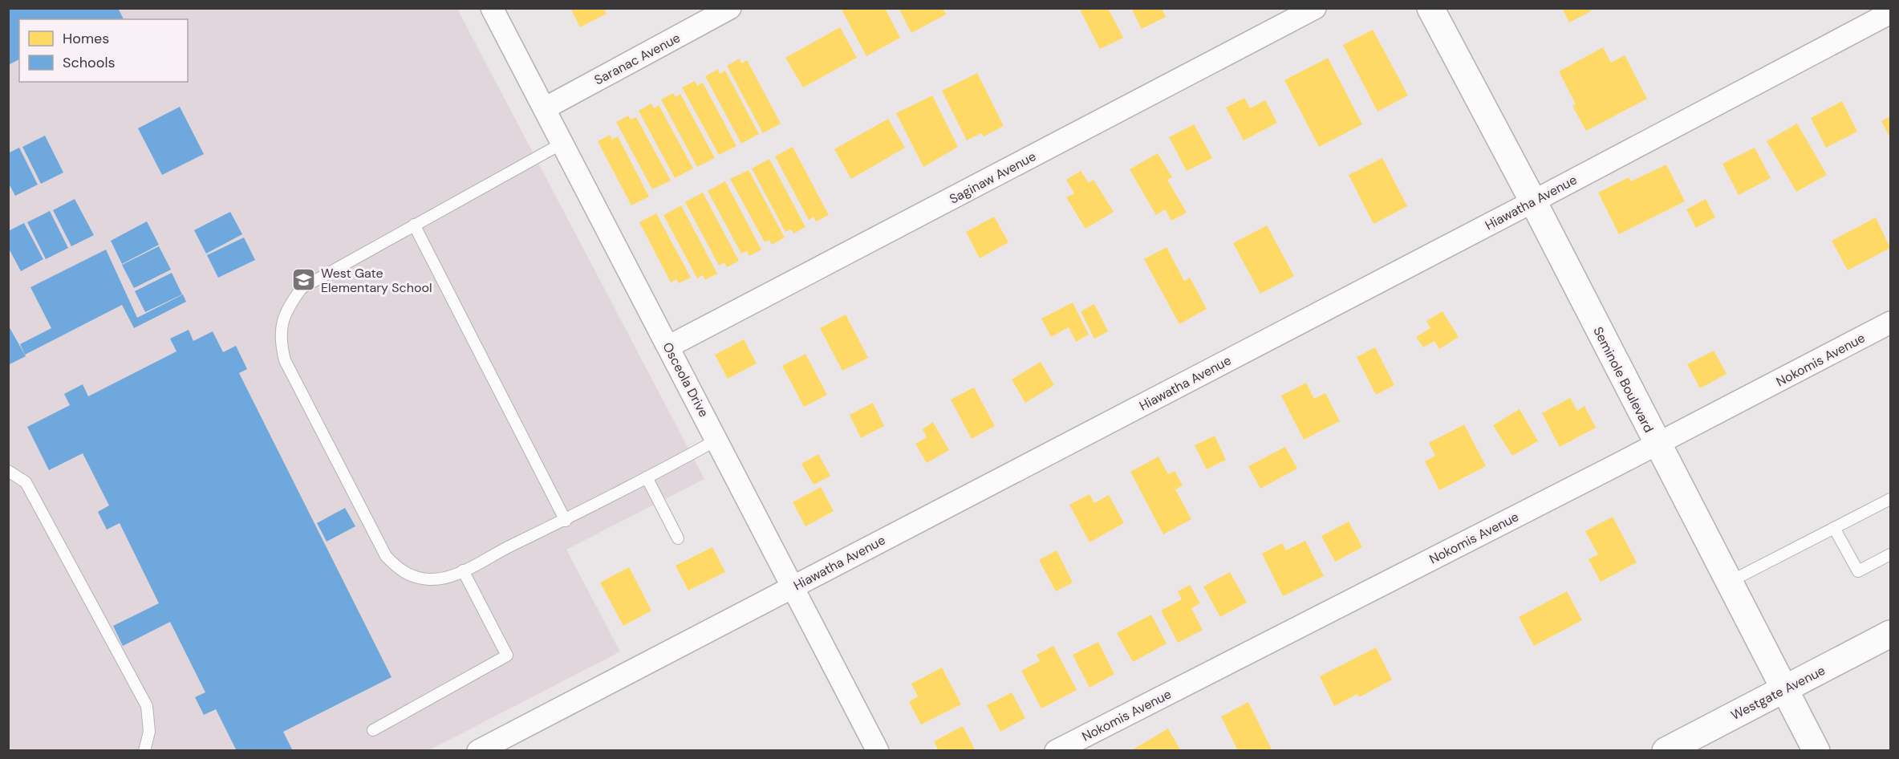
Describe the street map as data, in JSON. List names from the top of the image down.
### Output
{
  "streets": {
    "street": [
      "Saranac Avenue",
      "Saginaw Avenue",
      "Hiawatha Avenue",
      "Nokomis Avenue",
      "Osceola Drive",
      "Seminole Boulevard",
      "Westgate Avenue"
    ]
  },
  "crossings": [
    ["Saranac Avenue", "Osceola Drive"],
    ["Saginaw Avenue", "Osceola Drive"],
    ["Hiawatha Avenue", "Osceola Drive"],
    ["Hiawatha Avenue", "Seminole Boulevard"],
    ["Nokomis Avenue", "Seminole Boulevard"],
    ["Seminole Boulevard", "Westgate Avenue"]
  ],
  "places": {
    "school or university": ["West Gate Elementary School"]
  },
  "legend": ["Homes", "Schools"]
}
